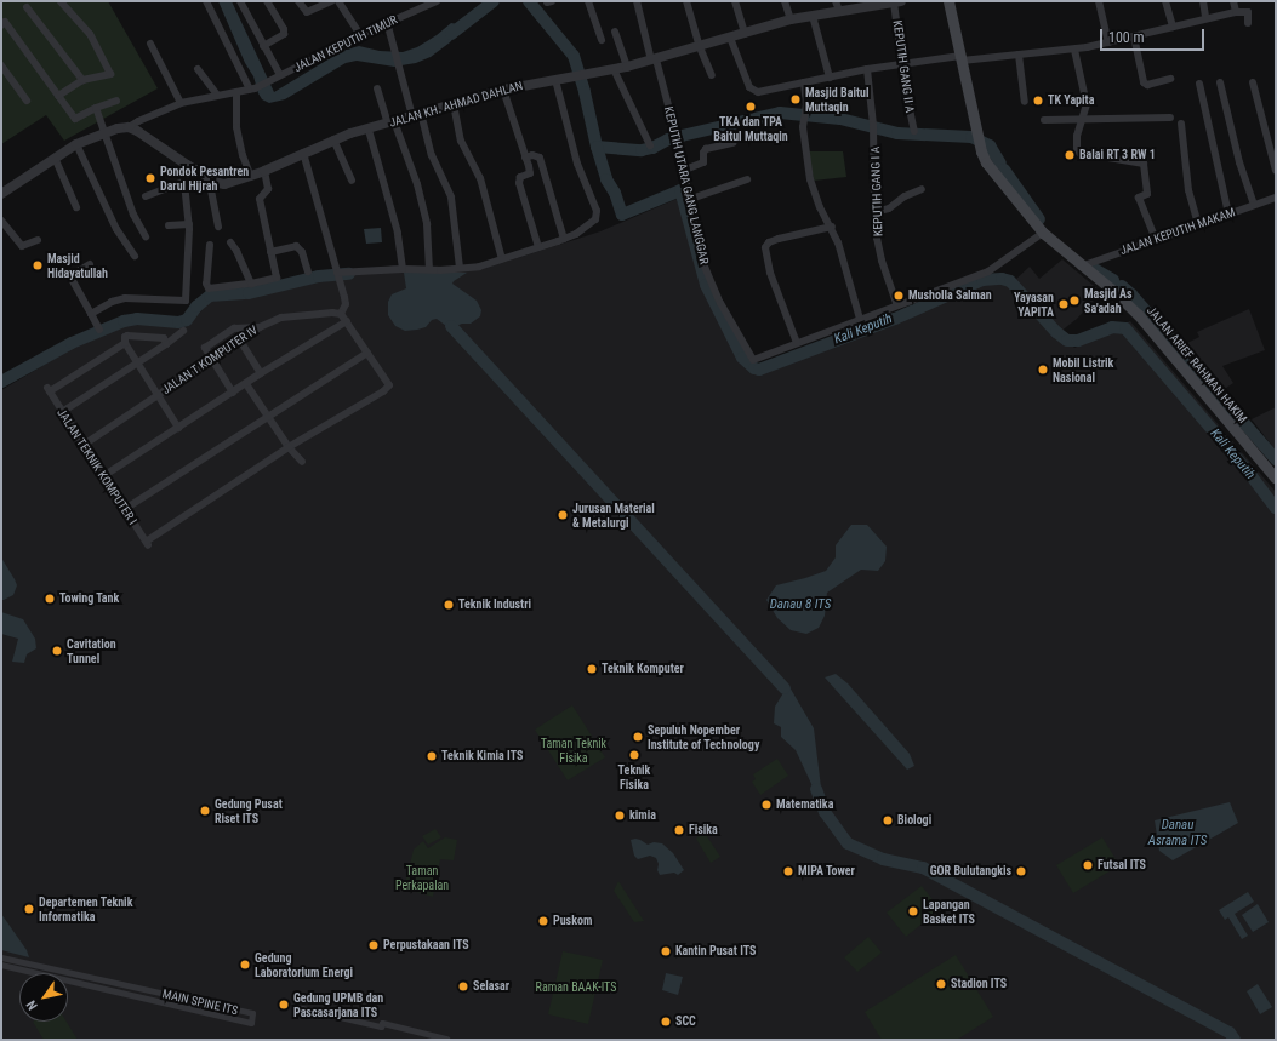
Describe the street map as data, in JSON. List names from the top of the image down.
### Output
{
  "streets": {
    "main road": ["JALAN ARIEF RAHMAN HAKIM"],
    "street": [
      "JALAN KEPUTIH TIMUR",
      "KEPUTIH GANG II A",
      "JALAN KH. AHMAD DAHLAN",
      "KEPUTIH UTARA GANG LANGGAR",
      "KEPUTIH GANG I A",
      "JALAN KEPUTIH MAKAM",
      "JALAN T KOMPUTER IV",
      "JALAN TEKNIK KOMPUTER I",
      "MAIN SPINE ITS"
    ]
  },
  "crossings": [
    ["JALAN KEPUTIH TIMUR", "JALAN KH. AHMAD DAHLAN"],
    ["KEPUTIH GANG II A", "JALAN KH. AHMAD DAHLAN"],
    ["JALAN KH. AHMAD DAHLAN", "KEPUTIH UTARA GANG LANGGAR"],
    ["JALAN KEPUTIH MAKAM", "JALAN ARIEF RAHMAN HAKIM"],
    ["JALAN T KOMPUTER IV", "JALAN TEKNIK KOMPUTER I"]
  ],
  "water": ["Kali Keputih", "Danau 8 ITS", "Danau Asrama ITS"],
  "parks": ["Taman Teknik Fisika", "Taman Perkapalan", "Raman BAAK-ITS"],
  "places": [
    "Masjid Baitul Muttaqin",
    "TK Yapita",
    "TKA dan TPA Baitul Muttaqin",
    "Balai RT 3 RW 1",
    "Pondok Pesantren Darul Hijrah",
    "Masjid Hidayatullah",
    "Musholla Salman",
    "Masjid As Sa'adah",
    "Yayasan YAPITA",
    "Mobil Listrik Nasional",
    "Jurusan Material & Metalurgi",
    "Towing Tank",
    "Teknik Industri",
    "Cavitation Tunnel",
    "Teknik Komputer",
    "Sepuluh Nopember Institute of Technology",
    "Teknik Fisika",
    "Teknik Kimia ITS",
    "Matematika",
    "Gedung Pusat Riset ITS",
    "kimia",
    "Biologi",
    "Fisika",
    "Futsal ITS",
    "MIPA Tower",
    "GOR Bulutangkis",
    "Departemen Teknik Informatika",
    "Lapangan Basket ITS",
    "Puskom",
    "Perpustakaan ITS",
    "Kantin Pusat ITS",
    "Gedung Laboratorium Energi",
    "Stadion ITS",
    "Selasar",
    "Gedung UPMB dan Pascasarjana ITS",
    "SCC"
  ],
  "scale_bar": "100 m",
  "north": "bottom left"
}
